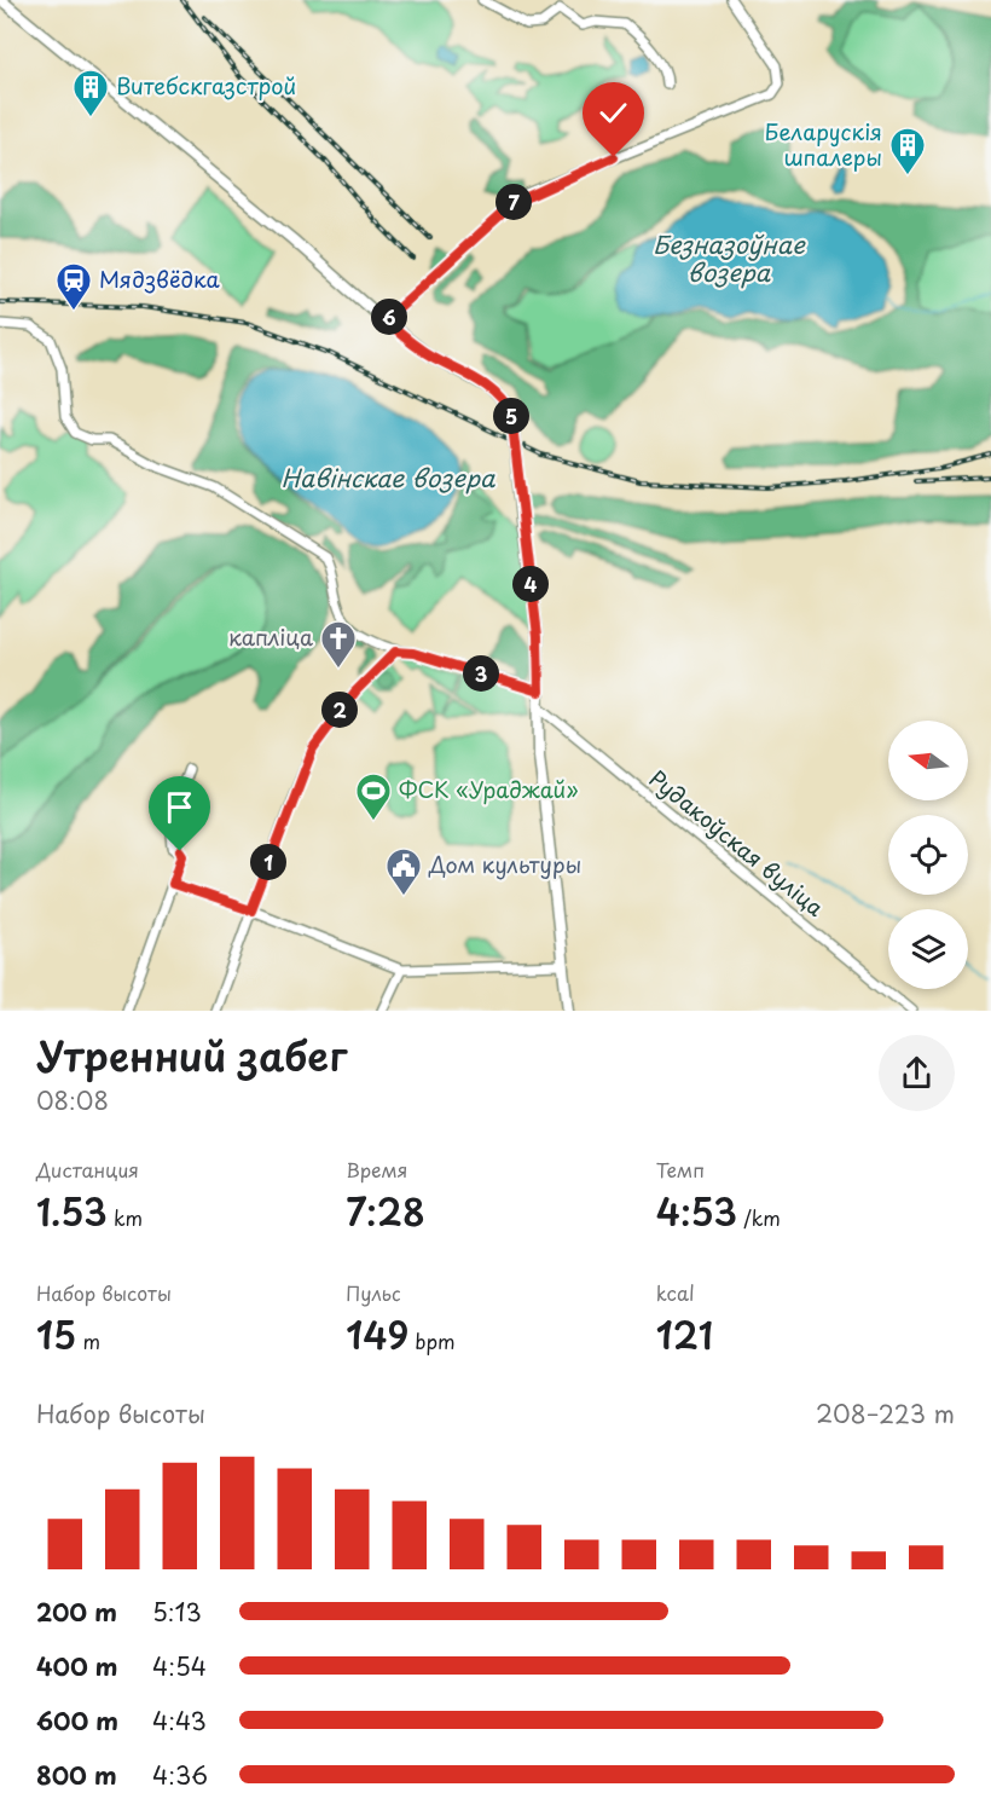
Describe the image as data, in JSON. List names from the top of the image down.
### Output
{
  "streets": {
    "street": ["Рудакоўская вуліца"]
  },
  "water": ["Безназоўнае возера", "Навінскае возера"],
  "places": {
    "building": ["Витебскгазстрой", "Беларускія шпалеры"],
    "station": ["Мядзвёдка"],
    "church": ["капліца"],
    "sports": ["ФСК «Ураджай»"],
    "public building": ["Дом культуры"]
  },
  "north": "left",
  "page": {
    "pins": [
      "7",
      "6",
      "5",
      "4",
      "3",
      "2",
      "1"
    ],
    "heading": ["Утренний забег", "08:08"],
    "stats": [
      ["Дистанция", "1.53 km"],
      ["Время", "7:28"],
      ["Темп", "4:53 /km"],
      ["Набор высоты", "15 m"],
      ["Пульс", "149 bpm"],
      ["kcal", "121"]
    ],
    "chart": ["Набор высоты", "208–223 m"],
    "list": [
      {
        "name": "200 m",
        "note": "5:13"
      },
      {
        "name": "400 m",
        "note": "4:54"
      },
      {
        "name": "600 m",
        "note": "4:43"
      },
      {
        "name": "800 m",
        "note": "4:36"
      }
    ]
  }
}
